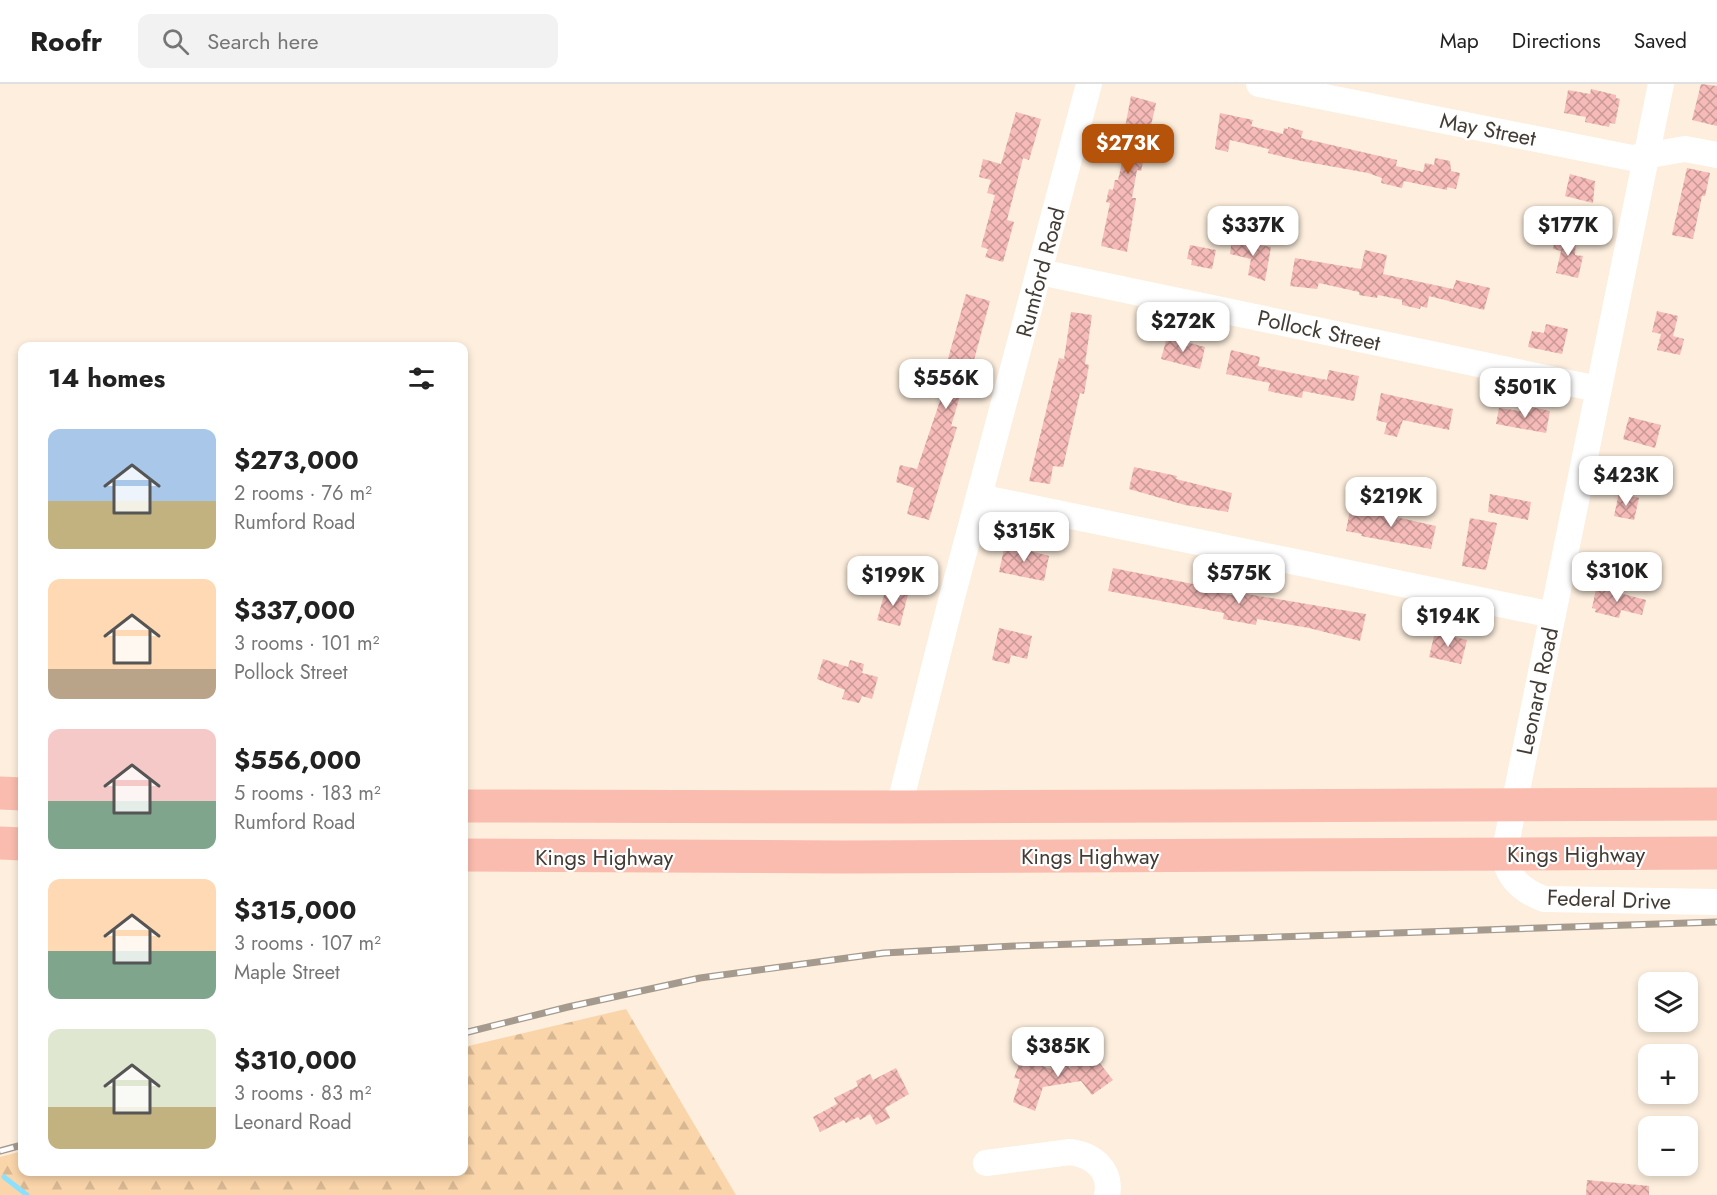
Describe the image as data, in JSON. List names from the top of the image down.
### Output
{
  "streets": {
    "highway": ["Kings Highway"],
    "street": [
      "May Street",
      "Rumford Road",
      "Pollock Street",
      "Leonard Road",
      "Federal Drive"
    ]
  },
  "crossings": [
    ["May Street", "Leonard Road"],
    ["Rumford Road", "Pollock Street"],
    ["Pollock Street", "Leonard Road"],
    ["Kings Highway", "Federal Drive"]
  ],
  "page": {
    "header": "Roofr",
    "search": "Search here",
    "nav": ["Map", "Directions", "Saved"],
    "price": [
      "$273K",
      "$337K",
      "$177K",
      "$272K",
      "$556K",
      "$501K",
      "$423K",
      "$219K",
      "$315K",
      "$310K",
      "$575K",
      "$199K",
      "$194K",
      "$385K"
    ],
    "heading": "14 homes",
    "list": [
      {
        "name": "$273,000",
        "note": "2 rooms · 76 m² · Rumford Road"
      },
      {
        "name": "$337,000",
        "note": "3 rooms · 101 m² · Pollock Street"
      },
      {
        "name": "$556,000",
        "note": "5 rooms · 183 m² · Rumford Road"
      },
      {
        "name": "$315,000",
        "note": "3 rooms · 107 m² · Maple Street"
      },
      {
        "name": "$310,000",
        "note": "3 rooms · 83 m² · Leonard Road"
      }
    ],
    "map_buttons": ["+", "−"]
  }
}
